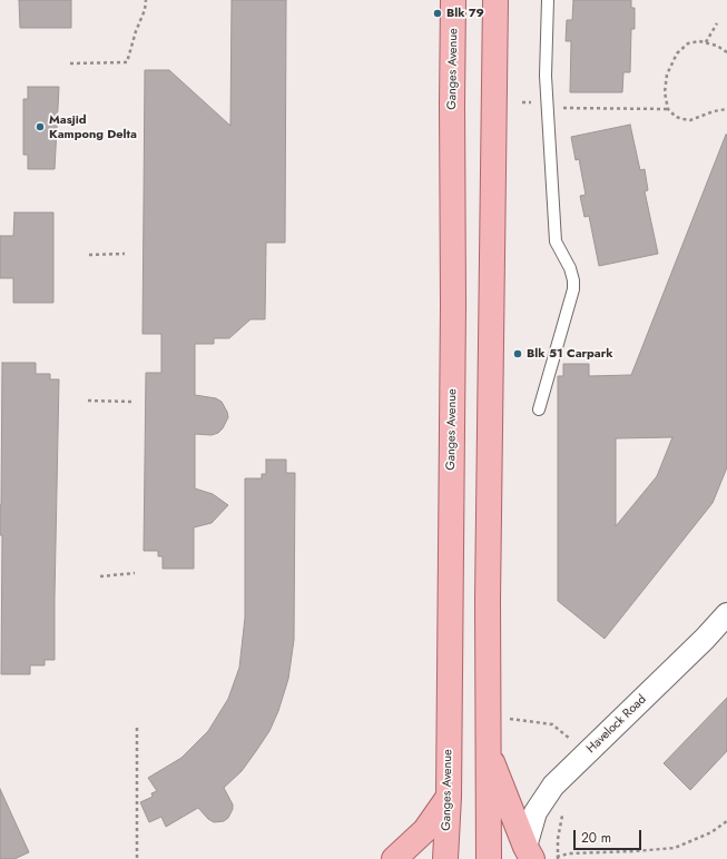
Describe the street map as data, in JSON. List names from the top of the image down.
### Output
{
  "streets": {
    "main road": ["Ganges Avenue"],
    "street": ["Havelock Road"]
  },
  "places": ["Blk 79", "Masjid Kampong Delta", "Blk 51 Carpark"],
  "scale_bar": "20 m"
}
